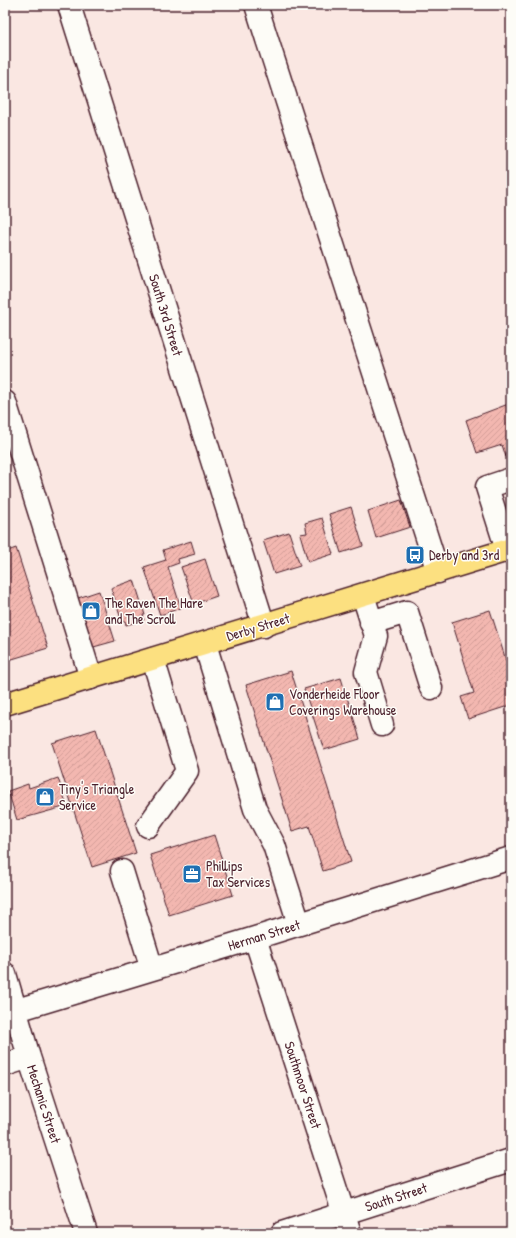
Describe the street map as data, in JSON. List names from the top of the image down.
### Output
{
  "streets": {
    "main road": ["Derby Street"],
    "street": [
      "South 3rd Street",
      "Herman Street",
      "Southmoor Street",
      "Mechanic Street",
      "South Street"
    ]
  },
  "crossings": [
    ["South 3rd Street", "Derby Street"],
    ["Herman Street", "Southmoor Street"],
    ["Herman Street", "Mechanic Street"],
    ["Southmoor Street", "South Street"]
  ],
  "places": {
    "bus stop": ["Derby and 3rd"],
    "shop": ["The Raven The Hare and The Scroll", "Vonderheide Floor Coverings Warehouse", "Tiny's Triangle Service"],
    "office": ["Phillips Tax Services"]
  }
}
